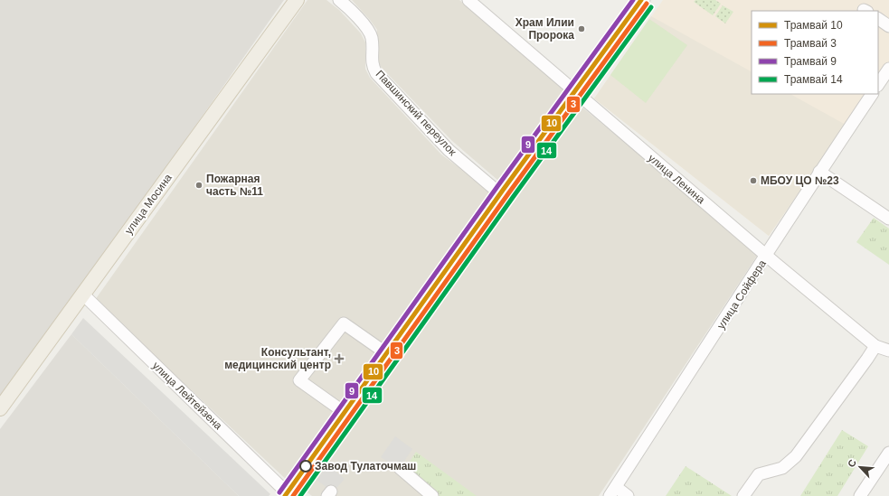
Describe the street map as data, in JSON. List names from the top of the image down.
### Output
{
  "streets": {
    "main road": ["улица Мосина"],
    "street": [
      "Павшинский переулок",
      "улица Ленина",
      "улица Сойфера",
      "улица Лейтейзена"
    ]
  },
  "crossings": [
    ["улица Ленина", "улица Сойфера"],
    ["улица Мосина", "улица Лейтейзена"]
  ],
  "places": {
    "other": [
      "Храм Илии Пророка",
      "МБОУ ЦО №23",
      "Пожарная часть №11",
      "Завод Тулаточмаш"
    ],
    "health": ["Консультант, медицинский центр"]
  },
  "lines": [
    "tram line 10",
    "tram line 9",
    "tram line 3",
    "tram line 14"
  ],
  "legend": [
    "Трамвай 10",
    "Трамвай 3",
    "Трамвай 9",
    "Трамвай 14"
  ],
  "north": "top left"
}
